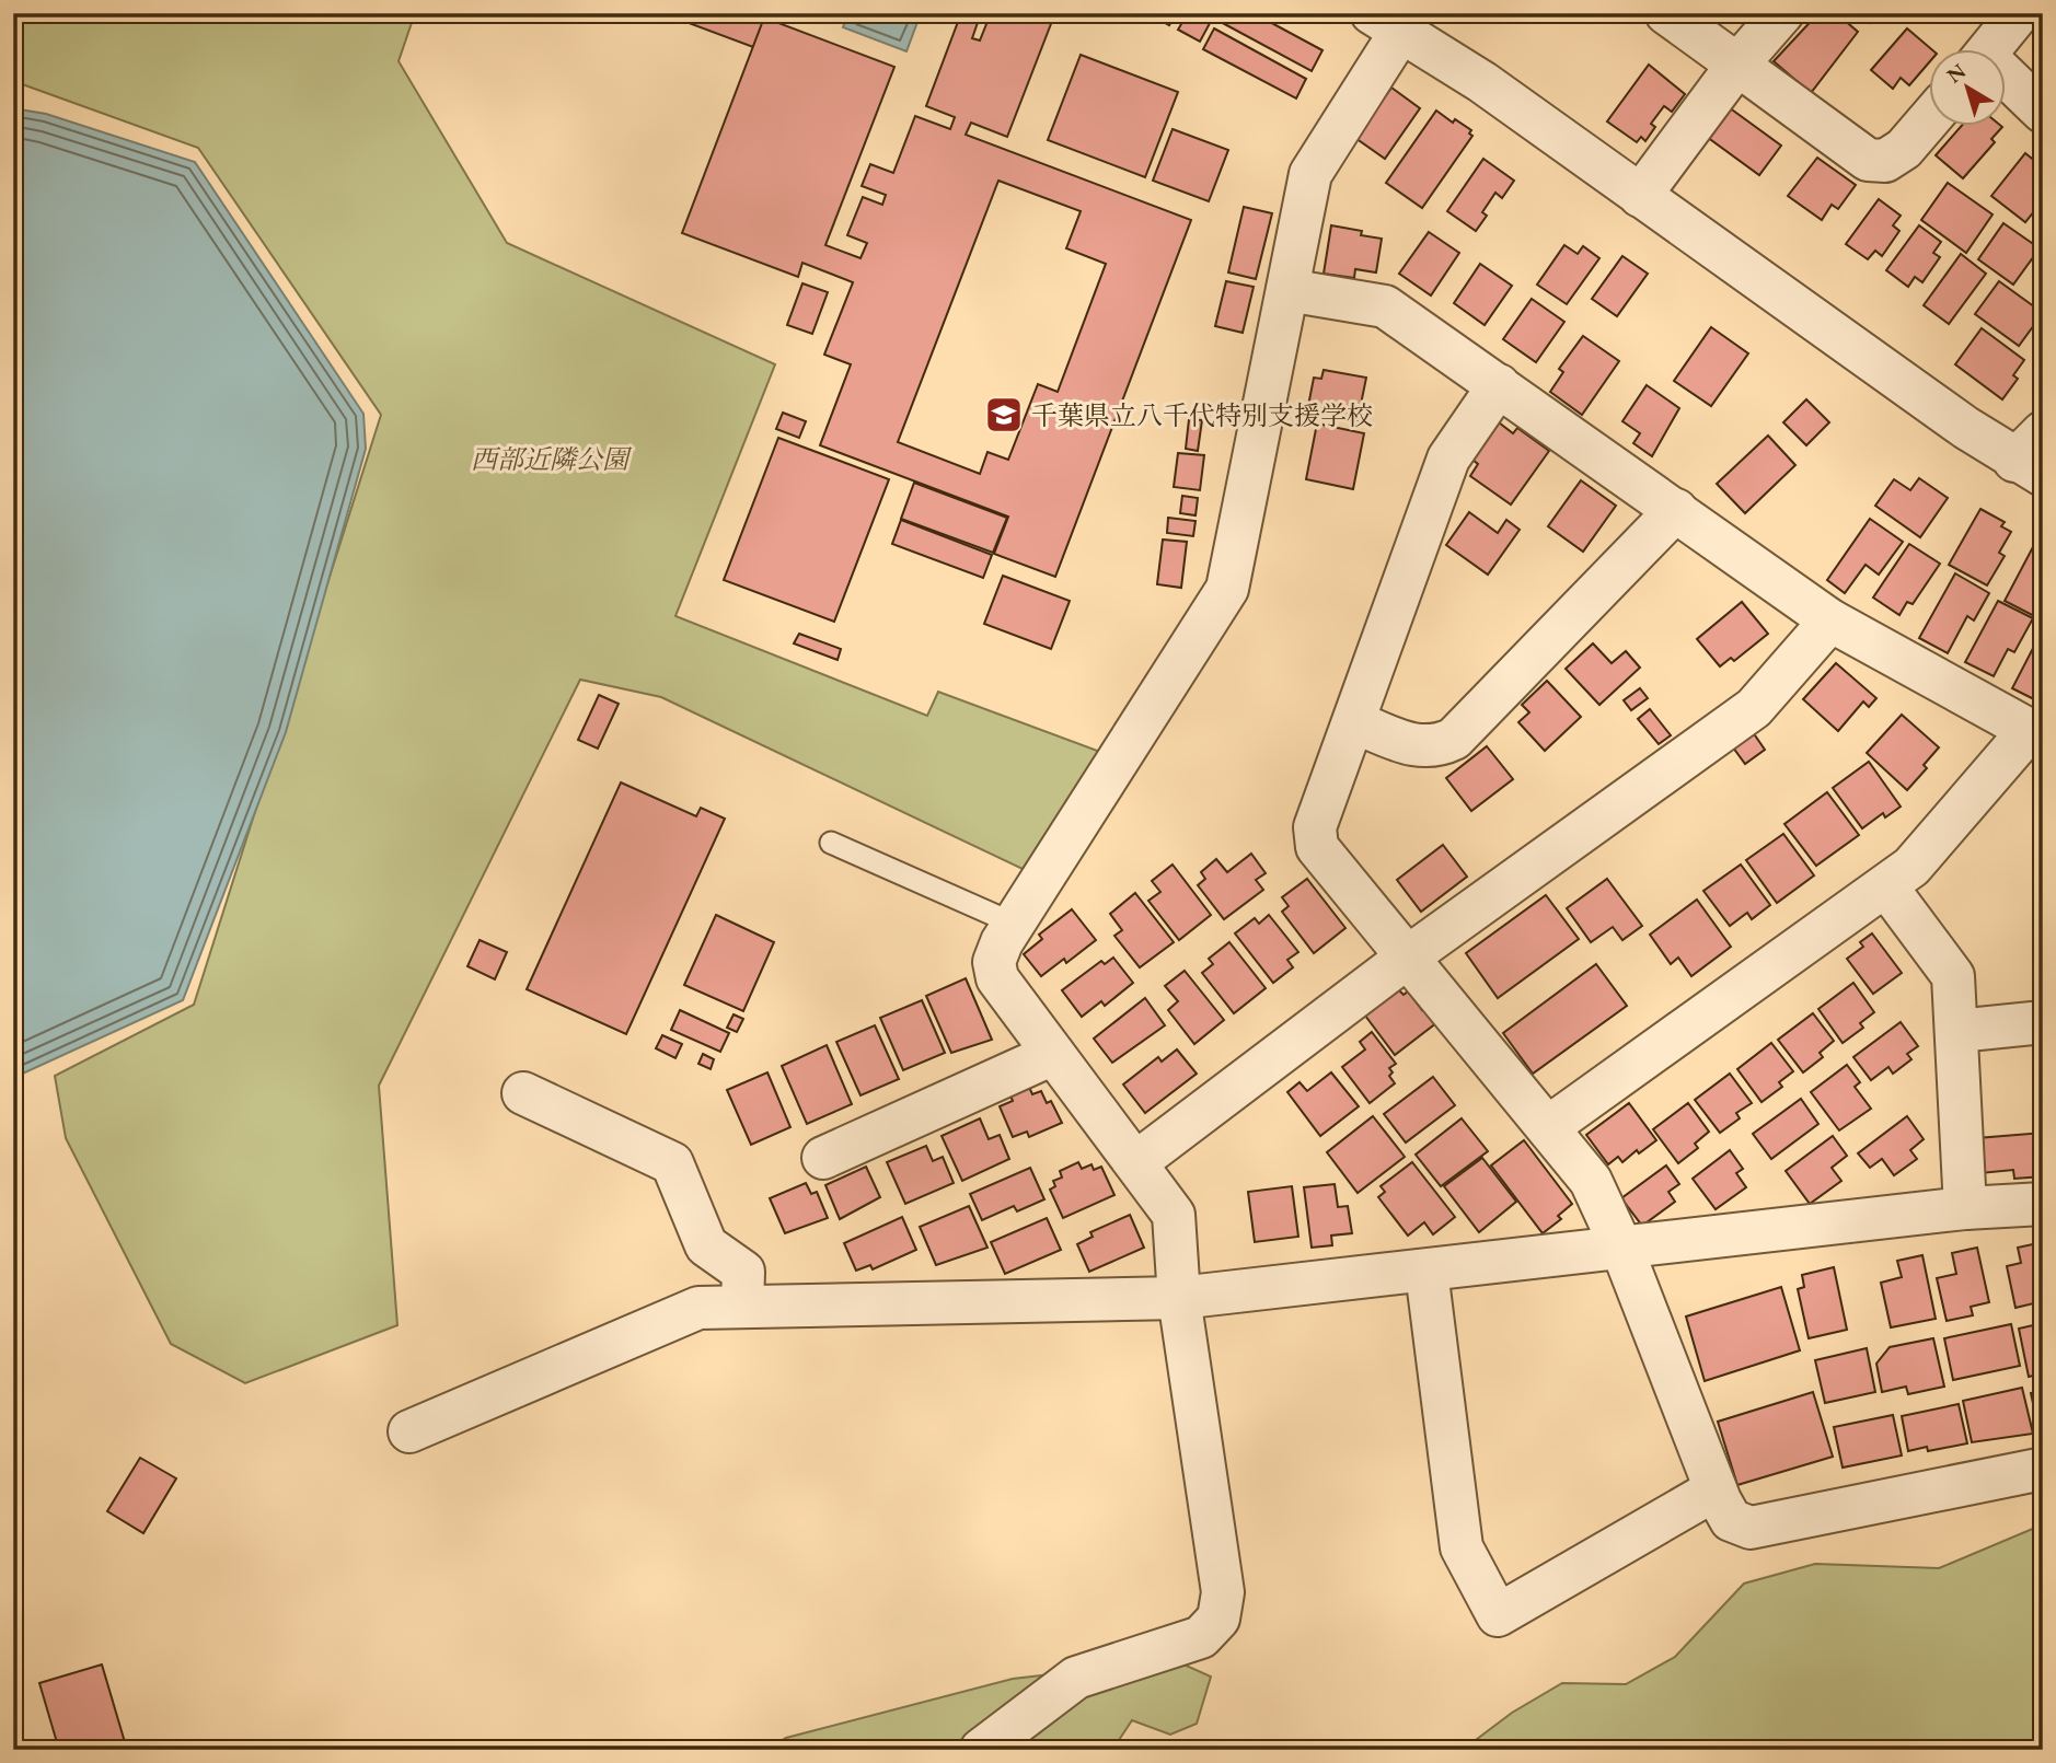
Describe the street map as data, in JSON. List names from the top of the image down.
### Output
{
  "parks": ["西部近隣公園"],
  "places": {
    "school or university": ["千葉県立八千代特別支援学校"]
  },
  "north": "top left"
}
